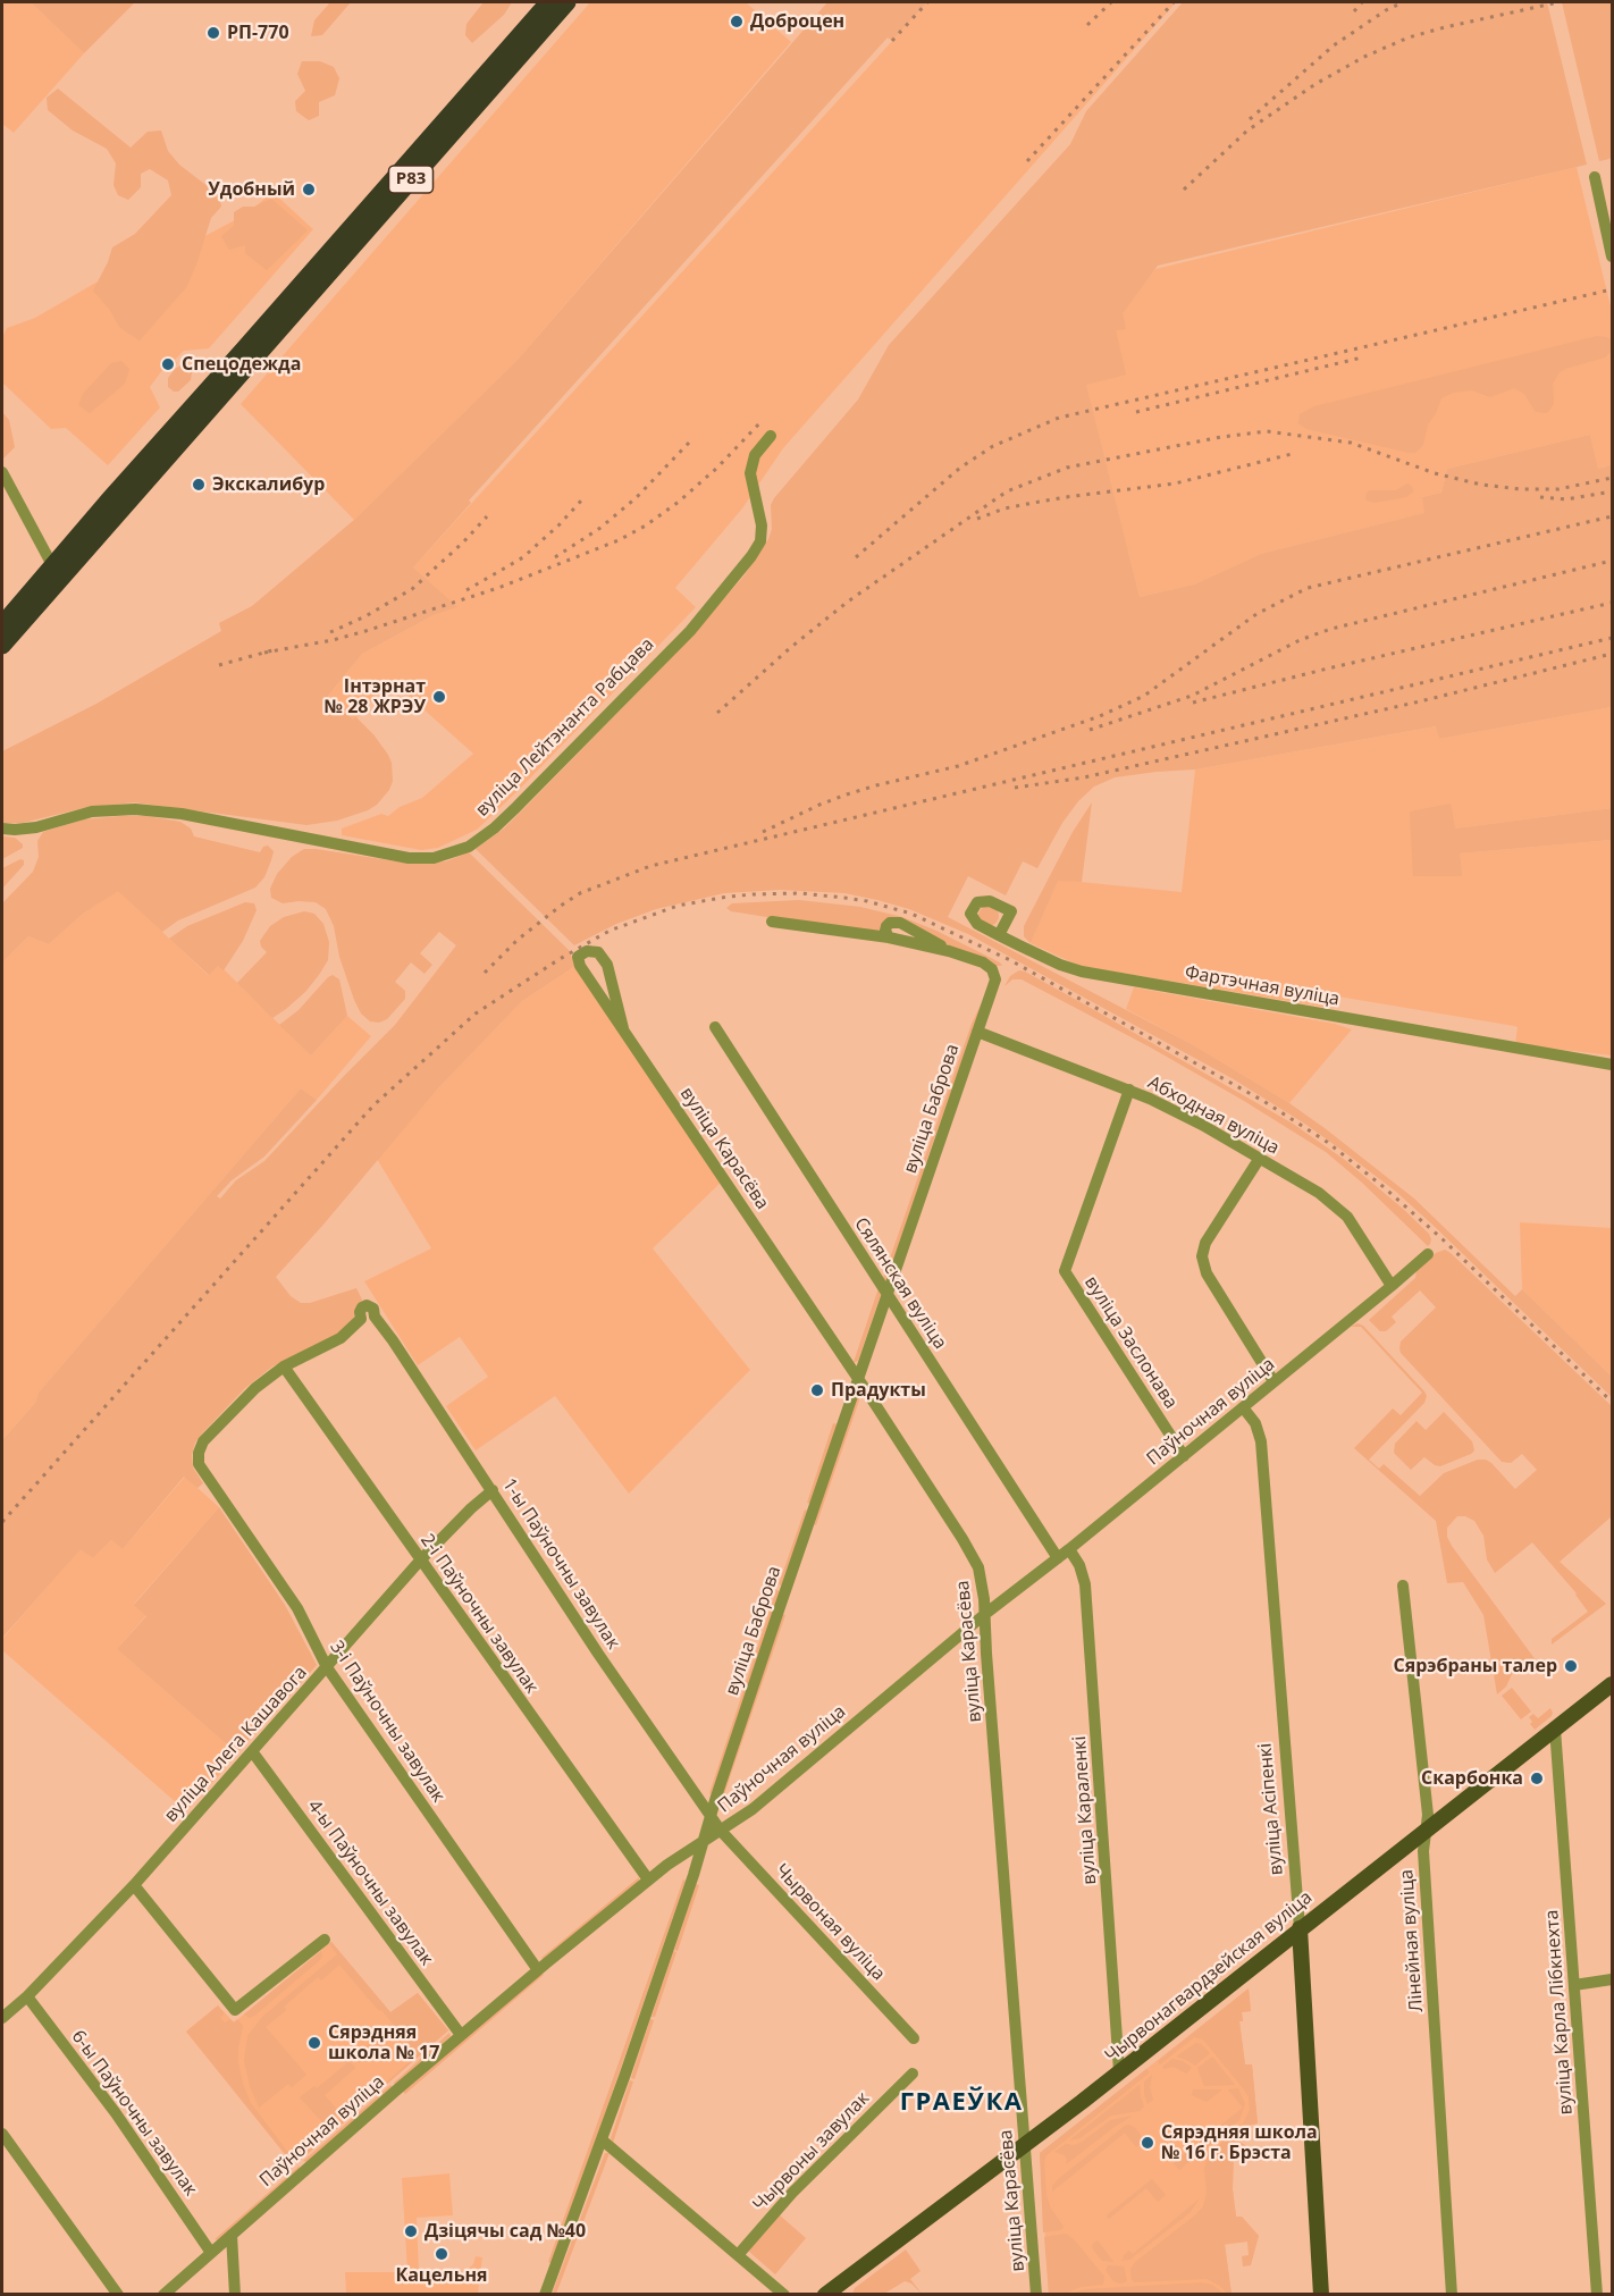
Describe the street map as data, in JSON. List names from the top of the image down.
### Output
{
  "streets": {
    "highway": ["Р83"],
    "main road": ["вуліца Асіпенкі", "Чырвонагвардзейская вуліца"],
    "street": [
      "вуліца Лейтэнанта Рабцава",
      "Фартэчная вуліца",
      "вуліца Баброва",
      "Абходная вуліца",
      "вуліца Карасёва",
      "Сялянская вуліца",
      "вуліца Заслонава",
      "Паўночная вуліца",
      "1-ы Паўночны завулак",
      "2-і Паўночны завулак",
      "3-і Паўночны завулак",
      "вуліца Алега Кашавога",
      "вуліца Караленкі",
      "4-ы Паўночны завулак",
      "Чырвоная вуліца",
      "Лінейная вуліца",
      "вуліца Карла Лібкнехта",
      "6-ы Паўночны завулак",
      "Чырвоны завулак"
    ]
  },
  "crossings": [
    ["вуліца Баброва", "Абходная вуліца"],
    ["вуліца Баброва", "вуліца Карасёва"],
    ["вуліца Баброва", "Сялянская вуліца"],
    ["вуліца Баброва", "Паўночная вуліца"],
    ["вуліца Баброва", "1-ы Паўночны завулак"],
    ["Абходная вуліца", "вуліца Заслонава"],
    ["Абходная вуліца", "Паўночная вуліца"],
    ["вуліца Карасёва", "Паўночная вуліца"],
    ["вуліца Карасёва", "Чырвонагвардзейская вуліца"],
    ["Сялянская вуліца", "Паўночная вуліца"],
    ["вуліца Заслонава", "Паўночная вуліца"],
    ["Паўночная вуліца", "1-ы Паўночны завулак"],
    ["Паўночная вуліца", "2-і Паўночны завулак"],
    ["Паўночная вуліца", "3-і Паўночны завулак"],
    ["Паўночная вуліца", "вуліца Асіпенкі"],
    ["Паўночная вуліца", "вуліца Караленкі"],
    ["Паўночная вуліца", "4-ы Паўночны завулак"],
    ["Паўночная вуліца", "Чырвоная вуліца"],
    ["Паўночная вуліца", "6-ы Паўночны завулак"],
    ["1-ы Паўночны завулак", "2-і Паўночны завулак"],
    ["1-ы Паўночны завулак", "3-і Паўночны завулак"],
    ["1-ы Паўночны завулак", "вуліца Алега Кашавога"],
    ["1-ы Паўночны завулак", "Чырвоная вуліца"],
    ["2-і Паўночны завулак", "3-і Паўночны завулак"],
    ["2-і Паўночны завулак", "вуліца Алега Кашавога"],
    ["3-і Паўночны завулак", "вуліца Алега Кашавога"],
    ["вуліца Алега Кашавога", "4-ы Паўночны завулак"],
    ["вуліца Алега Кашавога", "6-ы Паўночны завулак"],
    ["вуліца Асіпенкі", "Чырвонагвардзейская вуліца"],
    ["вуліца Караленкі", "Чырвонагвардзейская вуліца"],
    ["Лінейная вуліца", "Чырвонагвардзейская вуліца"],
    ["Чырвонагвардзейская вуліца", "вуліца Карла Лібкнехта"]
  ],
  "districts": ["ГРАЕЎКА"],
  "places": [
    "Доброцен",
    "РП-770",
    "Удобный",
    "Спецодежда",
    "Экскалибур",
    "Інтэрнат № 28 ЖРЭУ",
    "Прадукты",
    "Сярэбраны талер",
    "Скарбонка",
    "Сярэдняя школа № 17",
    "Сярэдняя школа № 16 г. Брэста",
    "Дзіцячы сад №40",
    "Кацельня"
  ]
}
